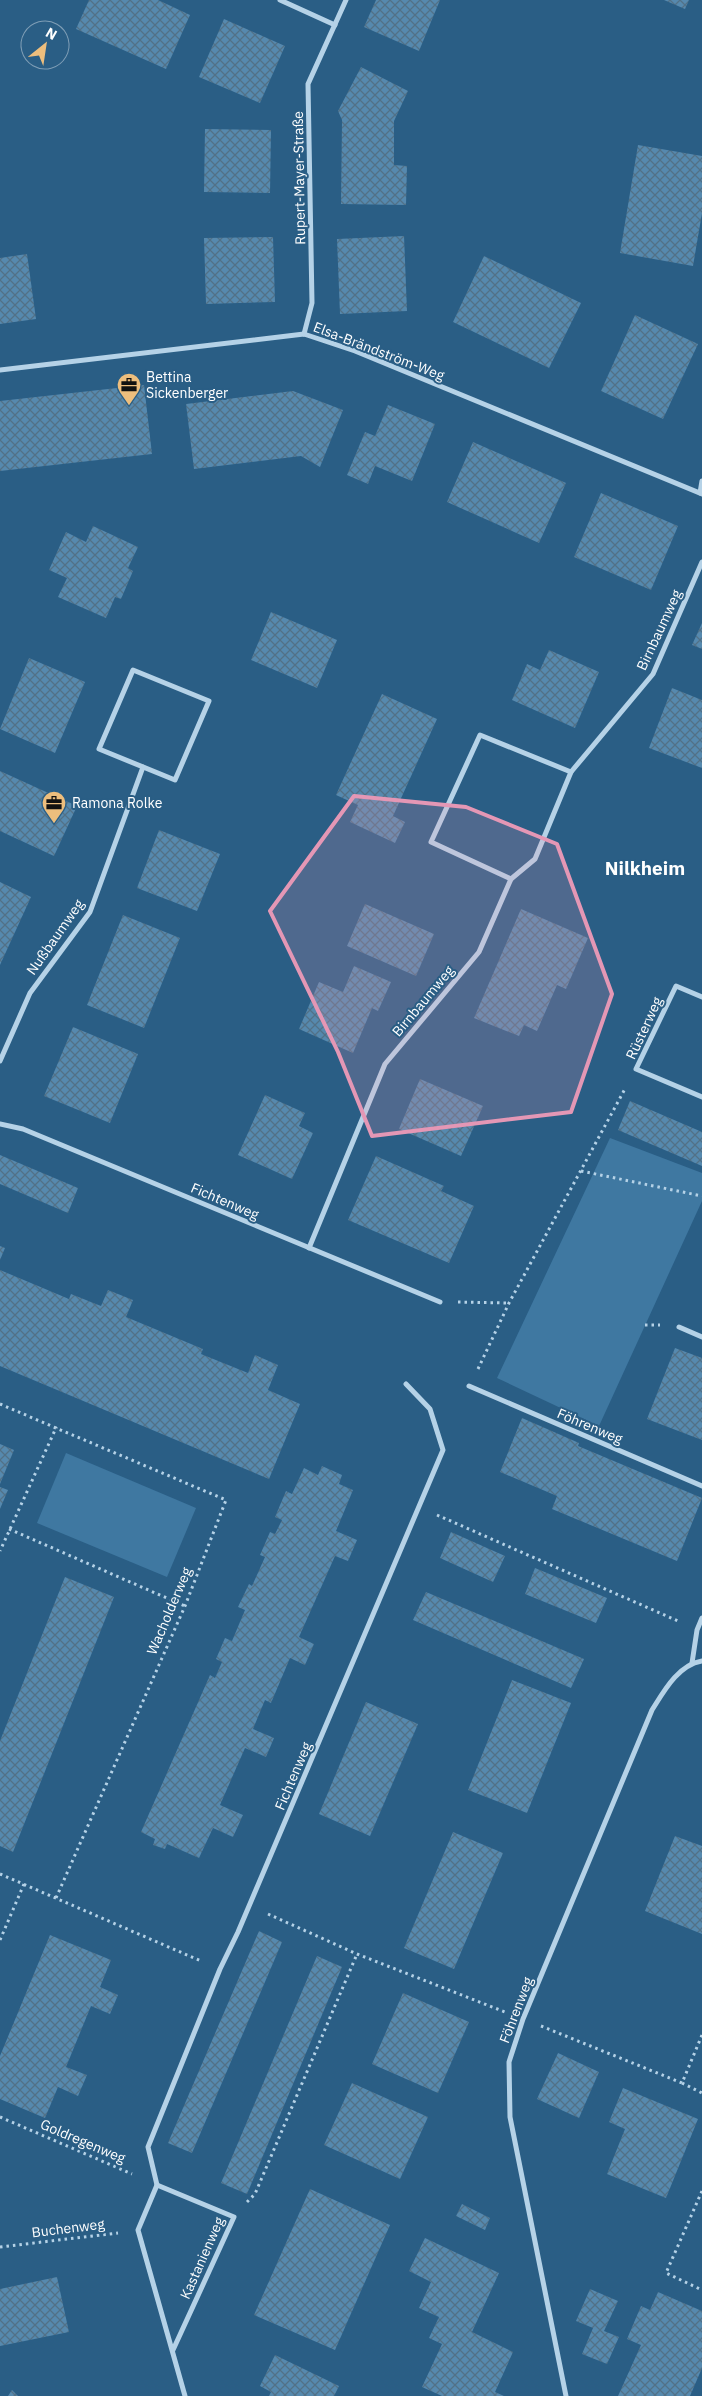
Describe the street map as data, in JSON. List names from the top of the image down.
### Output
{
  "streets": {
    "street": [
      "Rupert-Mayer-Straße",
      "Elsa-Brändström-Weg",
      "Birnbaumweg",
      "Nußbaumweg",
      "Rüsterweg",
      "Fichtenweg",
      "Föhrenweg",
      "Kastanienweg"
    ],
    "path": ["Wacholderweg", "Goldregenweg", "Buchenweg"]
  },
  "crossings": [
    ["Rupert-Mayer-Straße", "Elsa-Brändström-Weg"],
    ["Birnbaumweg", "Fichtenweg"],
    ["Fichtenweg", "Goldregenweg"],
    ["Fichtenweg", "Kastanienweg"],
    ["Goldregenweg", "Kastanienweg"],
    ["Buchenweg", "Kastanienweg"]
  ],
  "districts": ["Nilkheim"],
  "places": {
    "office": ["Bettina Sickenberger", "Ramona Rolke"]
  },
  "north": "top right"
}
